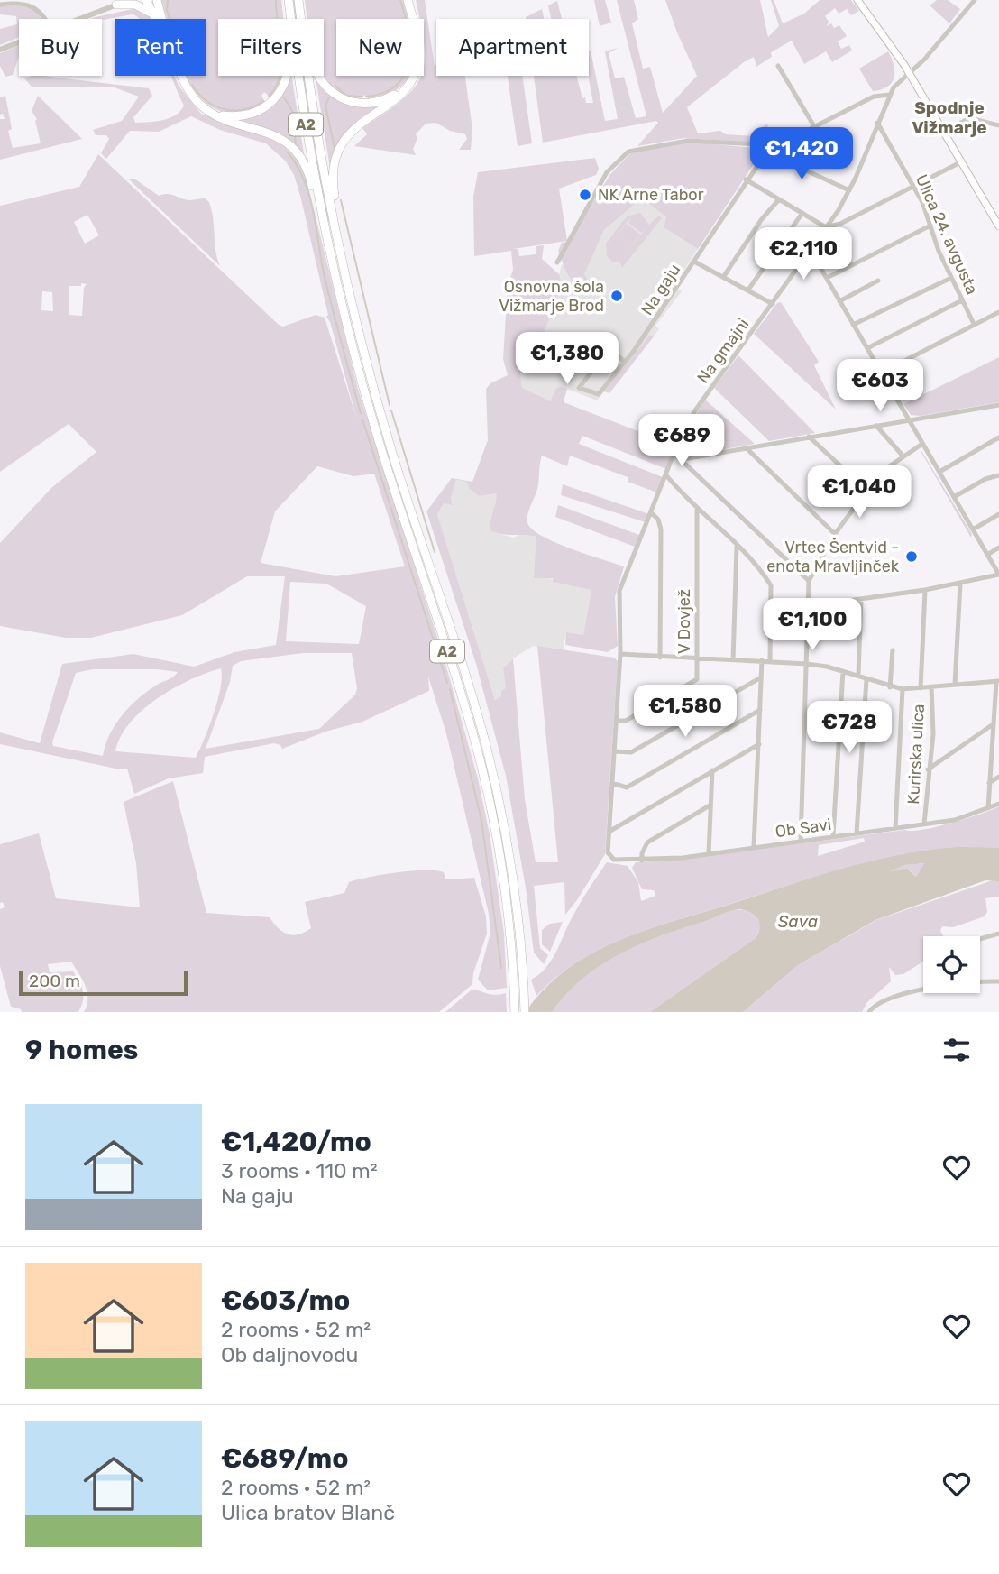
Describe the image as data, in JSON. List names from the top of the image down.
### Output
{
  "streets": {
    "highway": ["A2"],
    "street": [
      "Ulica 24. avgusta",
      "Na gaju",
      "Na gmajni",
      "V Dovjež",
      "Kurirska ulica",
      "Ob Savi"
    ]
  },
  "crossings": [
    ["Ulica 24. avgusta", "Na gmajni"],
    ["Na gaju", "Na gmajni"],
    ["Na gmajni", "V Dovjež"],
    ["Na gmajni", "Ob Savi"],
    ["Kurirska ulica", "Ob Savi"]
  ],
  "districts": ["Spodnje Vižmarje"],
  "water": ["Sava"],
  "places": ["NK Arne Tabor", "Osnovna šola Vižmarje Brod", "Vrtec Šentvid - enota Mravljinček"],
  "scale_bar": "200 m",
  "page": {
    "chip": [
      "Buy",
      "Rent",
      "Filters",
      "New",
      "Apartment"
    ],
    "price": [
      "€1,420",
      "€2,110",
      "€1,380",
      "€603",
      "€689",
      "€1,040",
      "€1,100",
      "€1,580",
      "€728"
    ],
    "scale": "200 m",
    "heading": "9 homes",
    "list": [
      {
        "name": "€1,420/mo",
        "note": "3 rooms · 110 m² · Na gaju"
      },
      {
        "name": "€603/mo",
        "note": "2 rooms · 52 m² · Ob daljnovodu"
      },
      {
        "name": "€689/mo",
        "note": "2 rooms · 52 m² · Ulica bratov Blanč"
      }
    ]
  }
}
